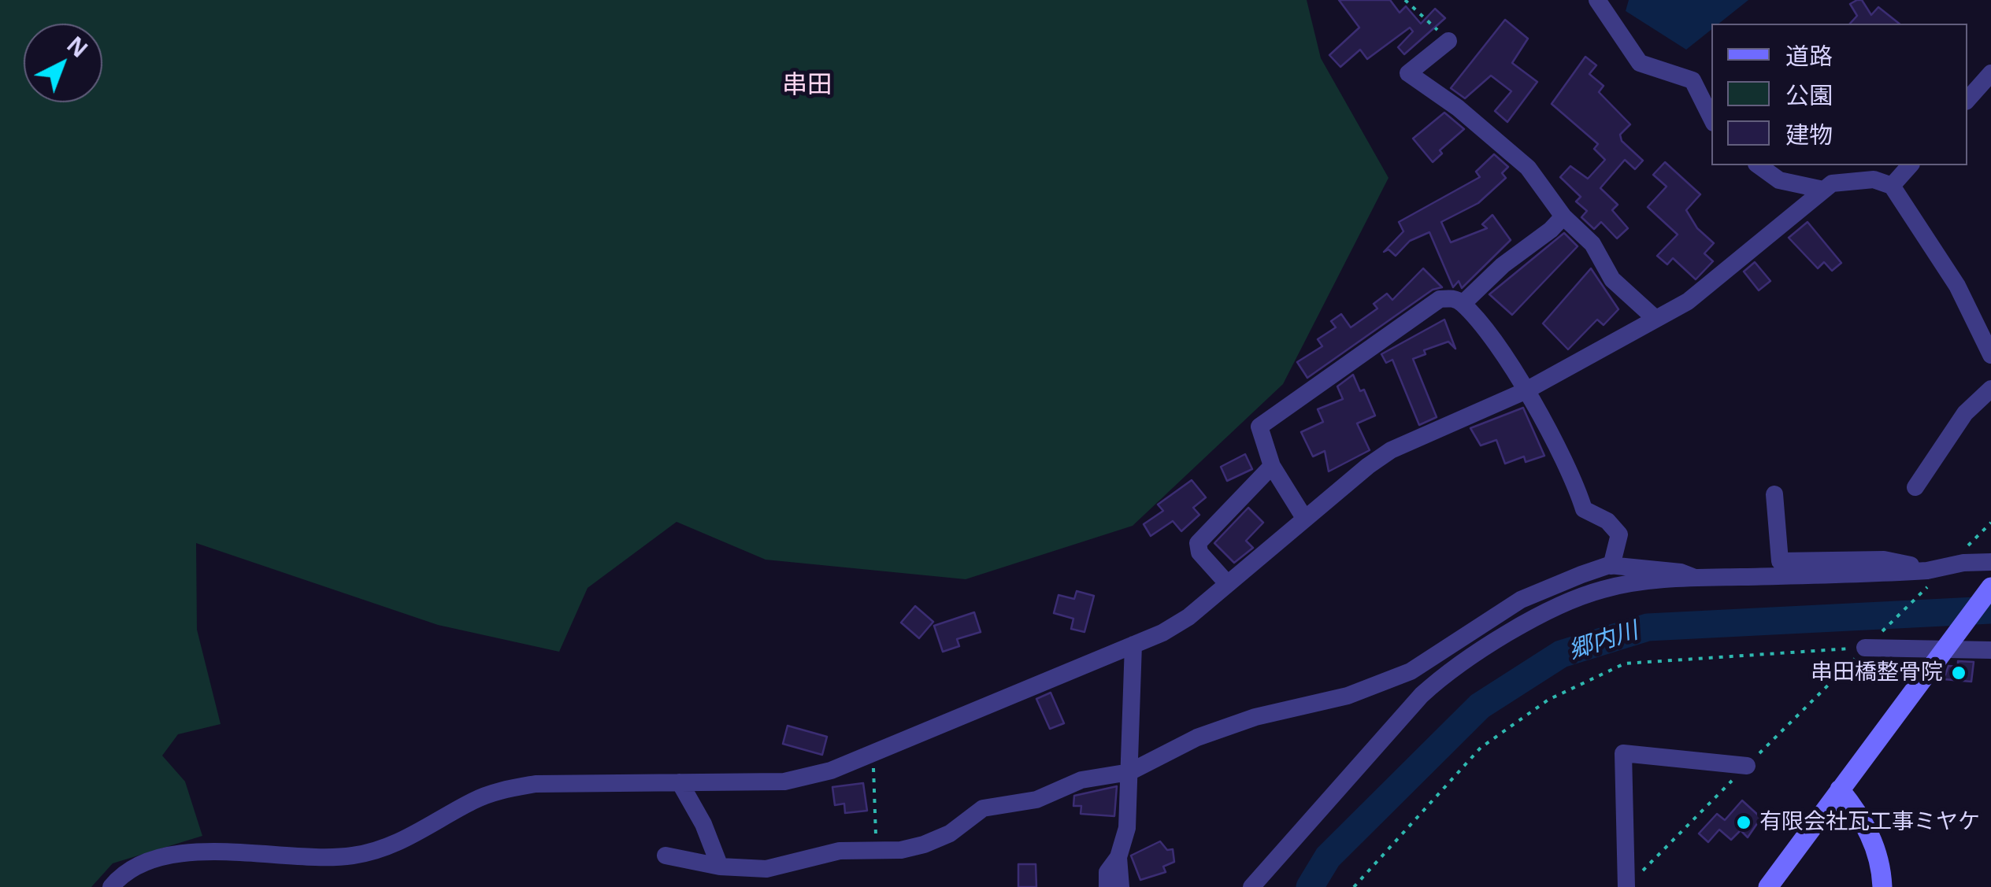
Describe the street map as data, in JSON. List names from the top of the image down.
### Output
{
  "districts": ["串田"],
  "water": ["郷内川"],
  "places": ["串田橋整骨院", "有限会社瓦工事ミヤケ"],
  "legend": ["道路", "公園", "建物"],
  "north": "top right"
}
